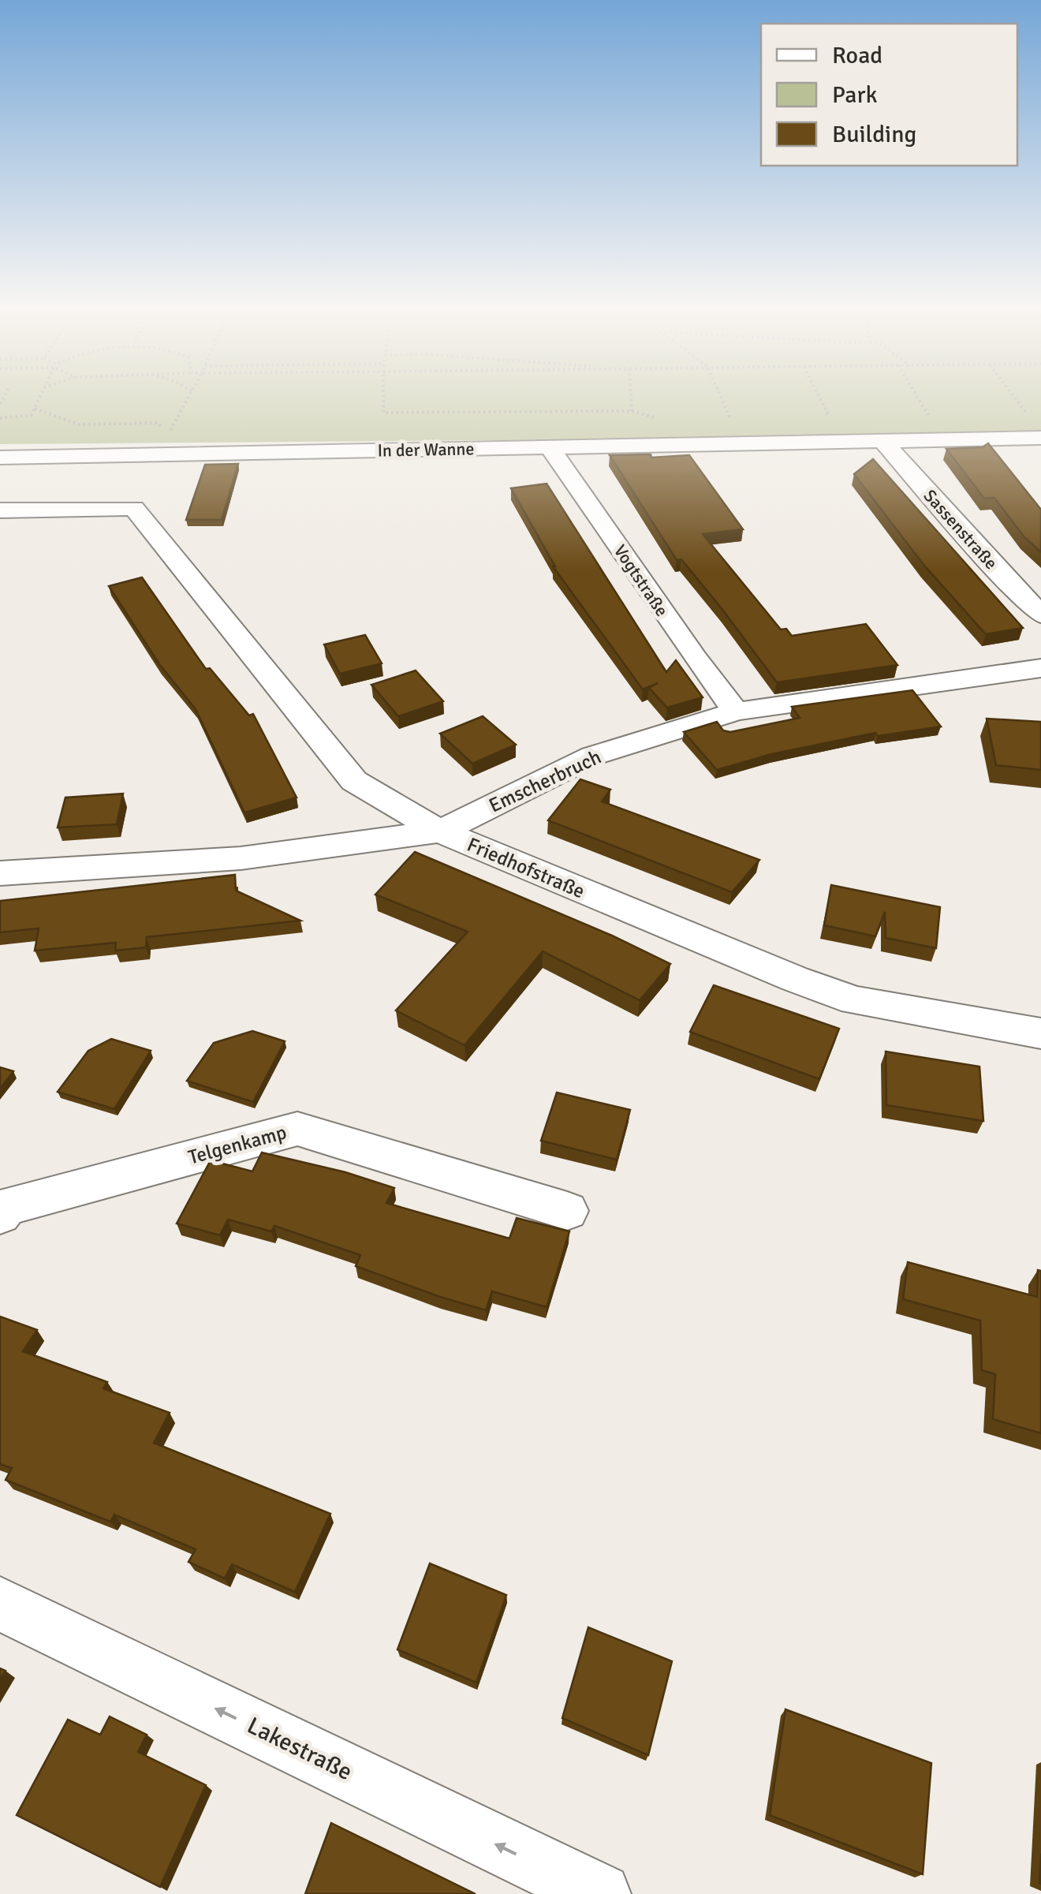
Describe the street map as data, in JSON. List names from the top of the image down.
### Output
{
  "streets": {
    "street": [
      "In der Wanne",
      "Sassenstraße",
      "Vogtstraße",
      "Emscherbruch",
      "Friedhofstraße",
      "Telgenkamp",
      "Lakestraße"
    ]
  },
  "crossings": [
    ["In der Wanne", "Sassenstraße"],
    ["In der Wanne", "Vogtstraße"],
    ["In der Wanne", "Friedhofstraße"],
    ["Vogtstraße", "Emscherbruch"],
    ["Emscherbruch", "Friedhofstraße"]
  ],
  "one_way": ["Lakestraße"],
  "legend": ["Road", "Park", "Building"]
}
